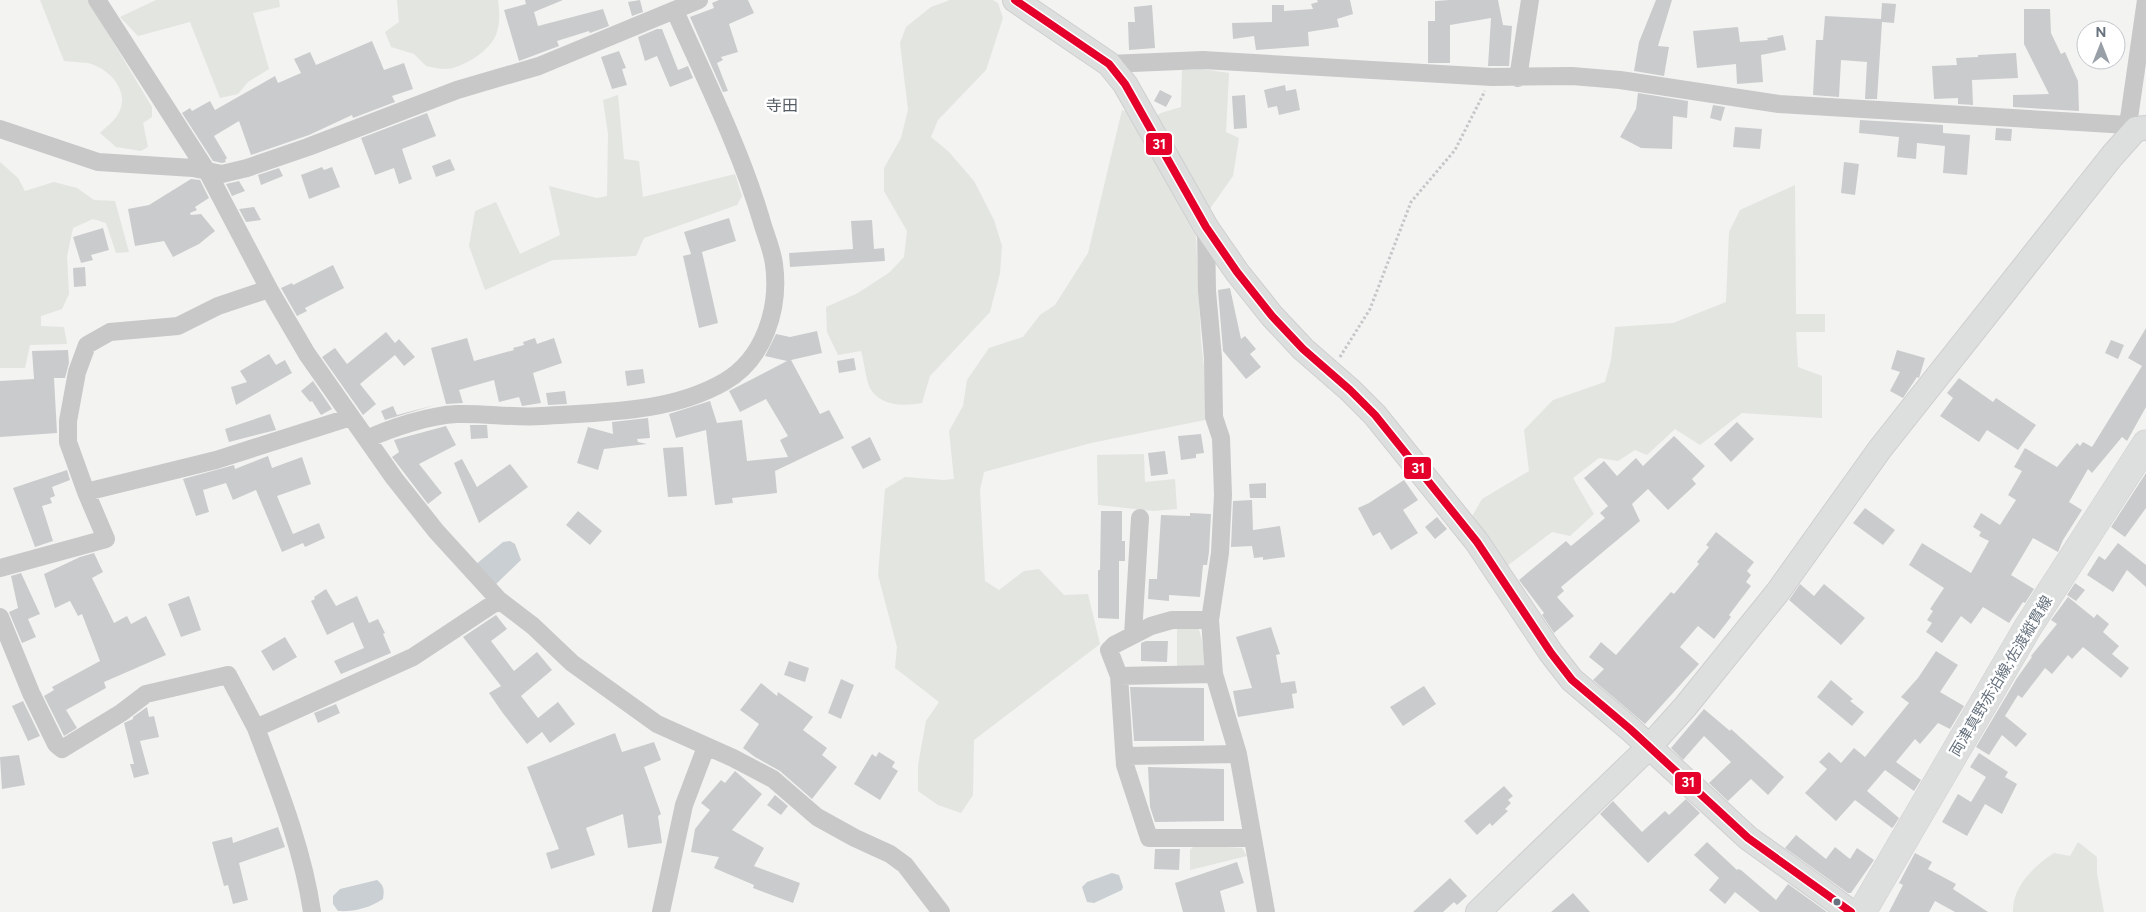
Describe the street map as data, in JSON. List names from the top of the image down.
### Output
{
  "streets": {
    "main road": ["両津真野赤泊線;佐渡縦貫線"]
  },
  "districts": ["寺田"],
  "lines": ["transit line 31"],
  "north": "top"
}
